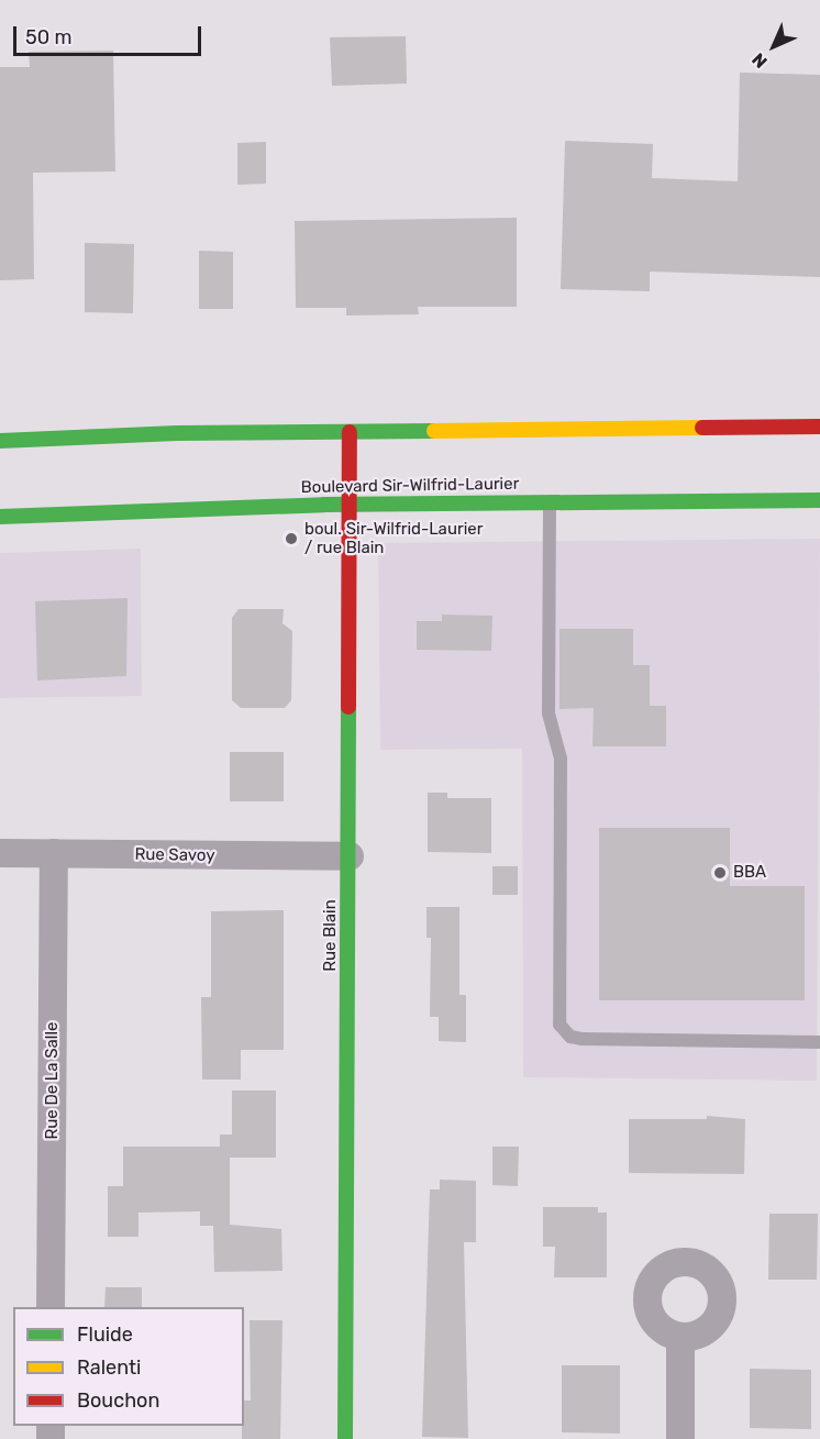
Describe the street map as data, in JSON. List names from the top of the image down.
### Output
{
  "streets": {
    "main road": ["Boulevard Sir-Wilfrid-Laurier", "Rue Blain"],
    "street": ["Rue Savoy", "Rue De La Salle"]
  },
  "crossings": [
    ["Boulevard Sir-Wilfrid-Laurier", "Rue Blain"],
    ["Rue Savoy", "Rue Blain"],
    ["Rue Savoy", "Rue De La Salle"]
  ],
  "places": ["boul. Sir-Wilfrid-Laurier / rue Blain", "BBA"],
  "legend": ["Fluide", "Ralenti", "Bouchon"],
  "scale_bar": "50 m",
  "north": "bottom left"
}
